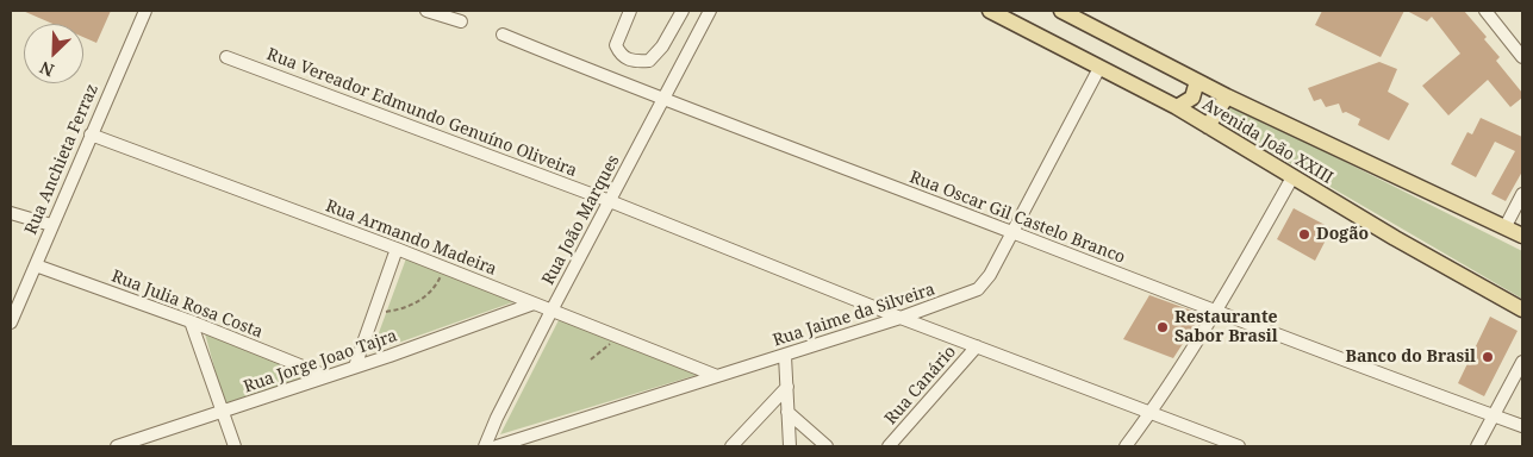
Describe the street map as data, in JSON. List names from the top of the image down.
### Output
{
  "streets": {
    "main road": ["Avenida João XXIII"],
    "street": [
      "Rua Vereador Edmundo Genuíno Oliveira",
      "Rua Anchieta Ferraz",
      "Rua Oscar Gil Castelo Branco",
      "Rua João Marques",
      "Rua Armando Madeira",
      "Rua Julia Rosa Costa",
      "Rua Jaime da Silveira",
      "Rua Jorge Joao Tajra",
      "Rua Canário"
    ]
  },
  "crossings": [
    ["Rua Vereador Edmundo Genuíno Oliveira", "Rua João Marques"],
    ["Rua Vereador Edmundo Genuíno Oliveira", "Rua Jaime da Silveira"],
    ["Rua Vereador Edmundo Genuíno Oliveira", "Rua Canário"],
    ["Avenida João XXIII", "Rua Jaime da Silveira"],
    ["Rua Anchieta Ferraz", "Rua Armando Madeira"],
    ["Rua Anchieta Ferraz", "Rua Julia Rosa Costa"],
    ["Rua Oscar Gil Castelo Branco", "Rua João Marques"],
    ["Rua Oscar Gil Castelo Branco", "Rua Jaime da Silveira"],
    ["Rua João Marques", "Rua Armando Madeira"],
    ["Rua Armando Madeira", "Rua Jaime da Silveira"],
    ["Rua Armando Madeira", "Rua Jorge Joao Tajra"],
    ["Rua Julia Rosa Costa", "Rua Jorge Joao Tajra"]
  ],
  "places": ["Dogão", "Restaurante Sabor Brasil", "Banco do Brasil"],
  "north": "bottom left"
}
